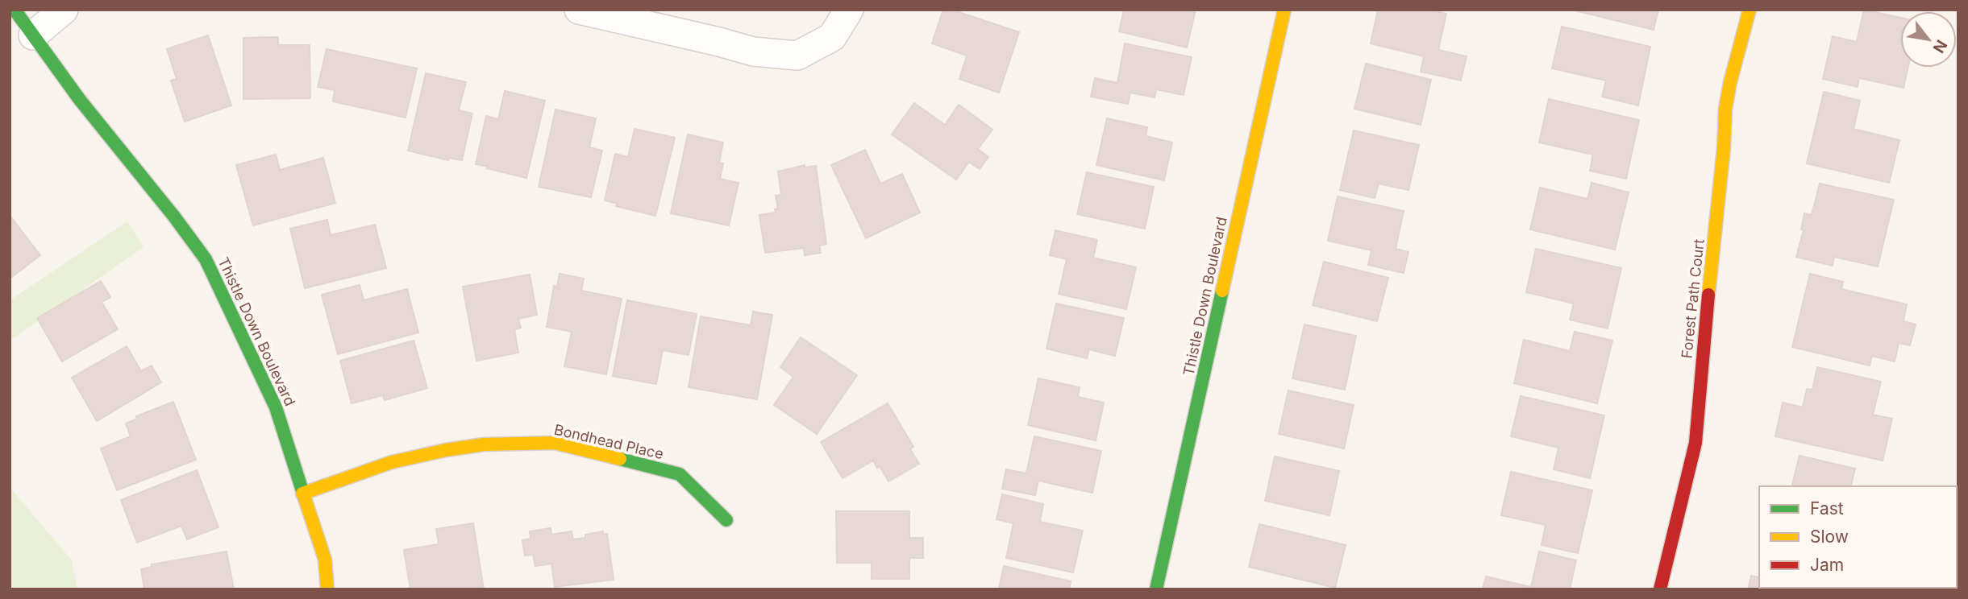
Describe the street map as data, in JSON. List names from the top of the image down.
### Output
{
  "streets": {
    "street": ["Thistle Down Boulevard", "Forest Path Court", "Bondhead Place"]
  },
  "crossings": [
    ["Thistle Down Boulevard", "Bondhead Place"]
  ],
  "legend": ["Fast", "Slow", "Jam"],
  "north": "bottom right"
}
